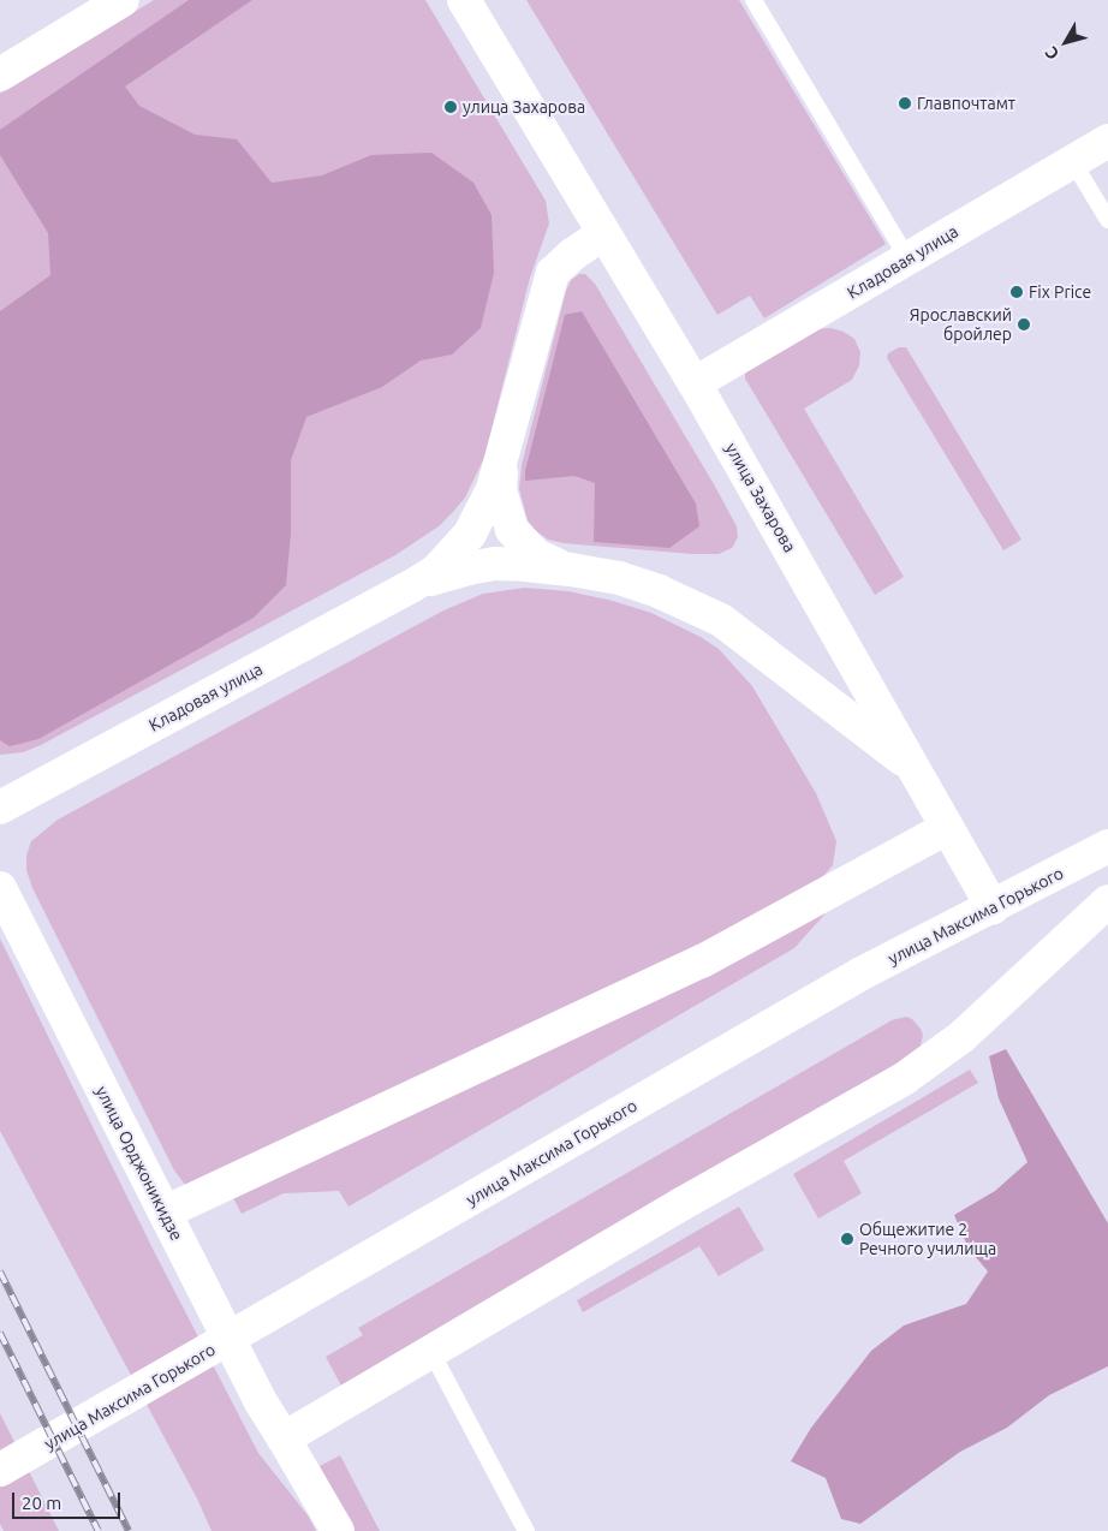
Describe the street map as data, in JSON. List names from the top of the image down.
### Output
{
  "streets": {
    "street": [
      "Кладовая улица",
      "улица Захарова",
      "улица Максима Горького",
      "улица Орджоникидзе"
    ]
  },
  "crossings": [
    ["Кладовая улица", "улица Захарова"],
    ["улица Захарова", "улица Максима Горького"]
  ],
  "places": [
    "Главпочтамт",
    "улица Захарова",
    "Fix Price",
    "Ярославский бройлер",
    "Общежитие 2 Речного училища"
  ],
  "scale_bar": "20 m",
  "north": "bottom left"
}
